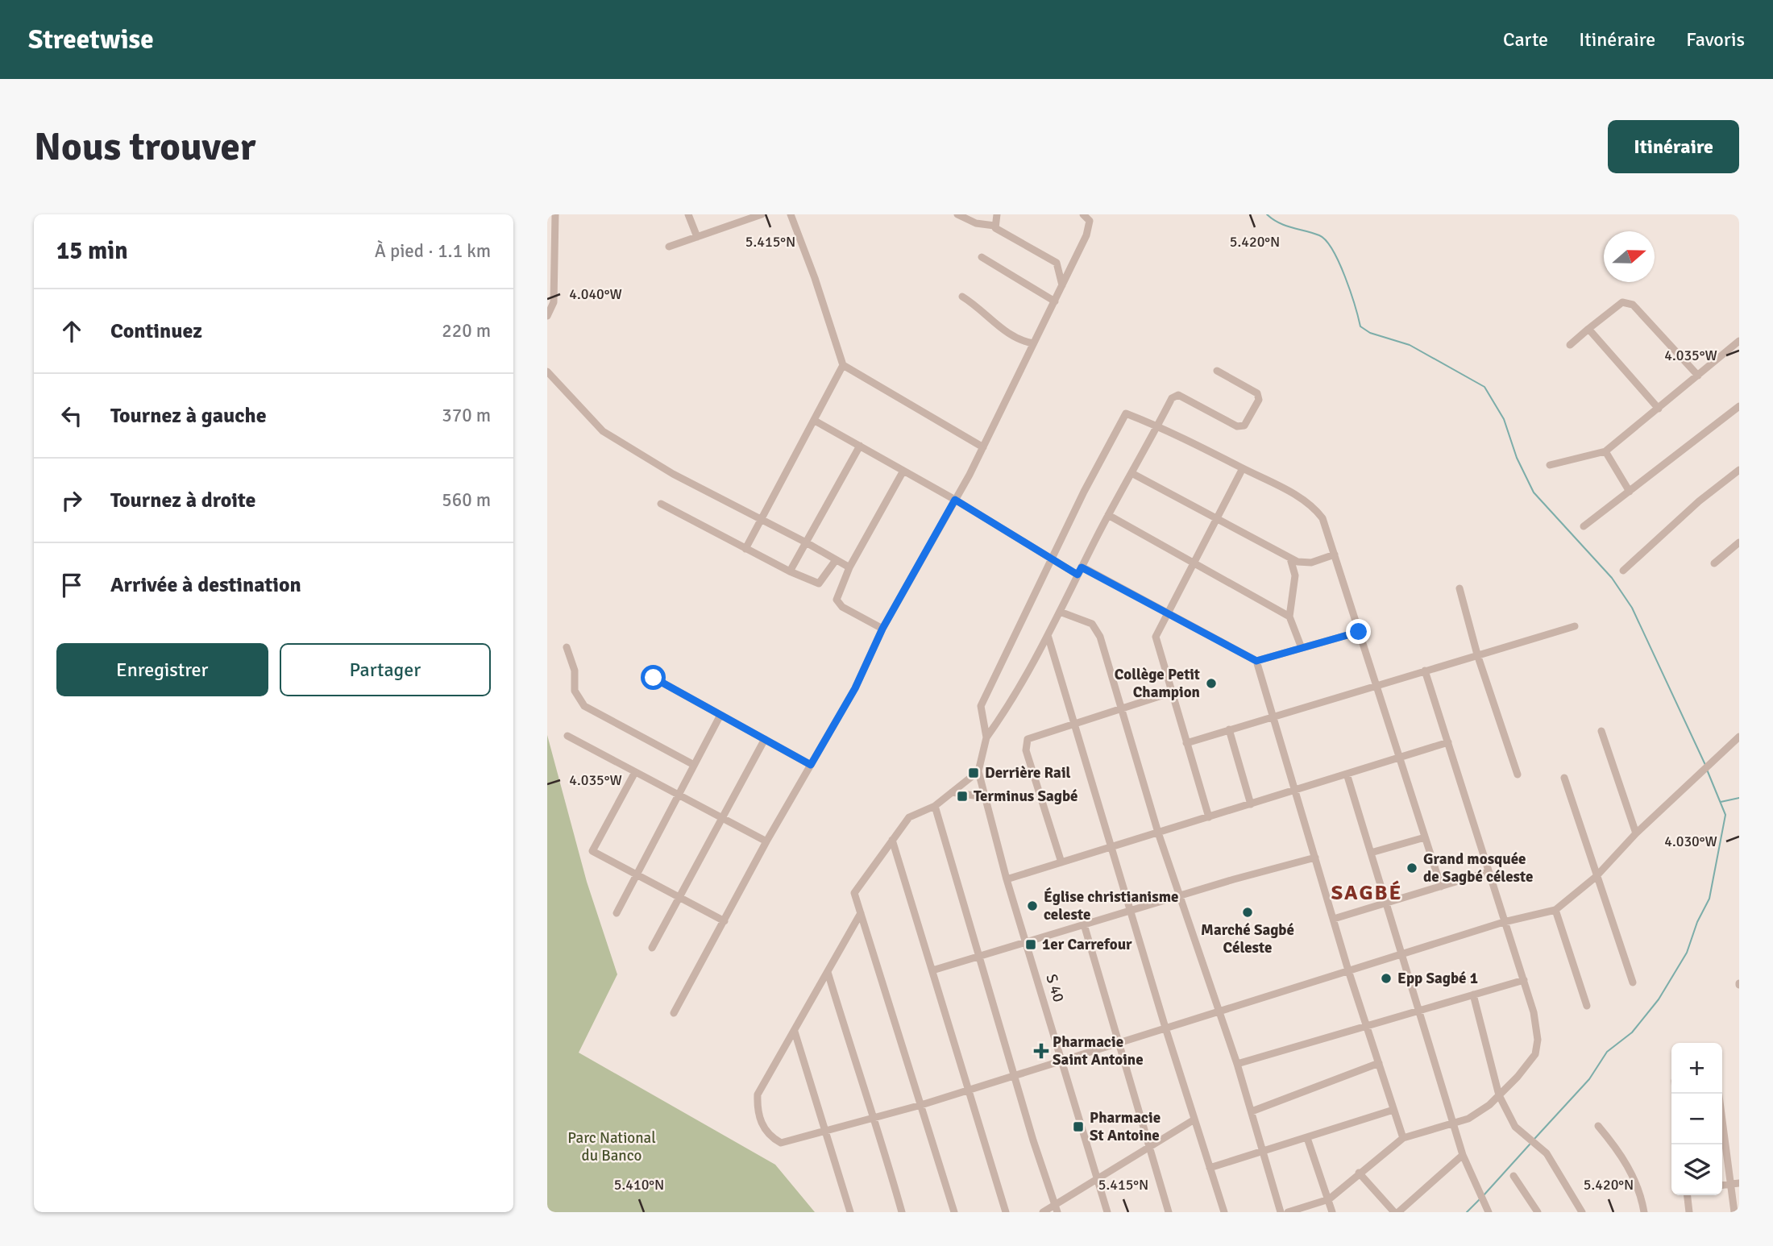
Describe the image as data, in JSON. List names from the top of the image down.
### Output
{
  "streets": {
    "street": ["S 40"]
  },
  "districts": ["SAGBÉ"],
  "parks": ["Parc National du Banco"],
  "places": {
    "other": [
      "Collège Petit Champion",
      "Grand mosquée de Sagbé céleste",
      "Église christianisme celeste",
      "Marché Sagbé Céleste",
      "Epp Sagbé 1"
    ],
    "transit": [
      "Derrière Rail",
      "Terminus Sagbé",
      "1er Carrefour",
      "Pharmacie St Antoine"
    ],
    "health": ["Pharmacie Saint Antoine"]
  },
  "north": "right",
  "page": {
    "header": "Streetwise",
    "nav": ["Carte", "Itinéraire", "Favoris"],
    "buttons": [
      "Itinéraire",
      ["Enregistrer", "Partager"]
    ],
    "title": "Nous trouver",
    "heading": ["15 min", "À pied · 1.1 km"],
    "list": [
      ["Continuez", "220 m"],
      ["Tournez à gauche", "370 m"],
      ["Tournez à droite", "560 m"],
      "Arrivée à destination"
    ],
    "map_buttons": ["+", "−"]
  },
  "coordinates": [
    "5.415°N",
    "5.420°N",
    "4.040°W",
    "4.035°W",
    "4.030°W",
    "5.410°N"
  ]
}
